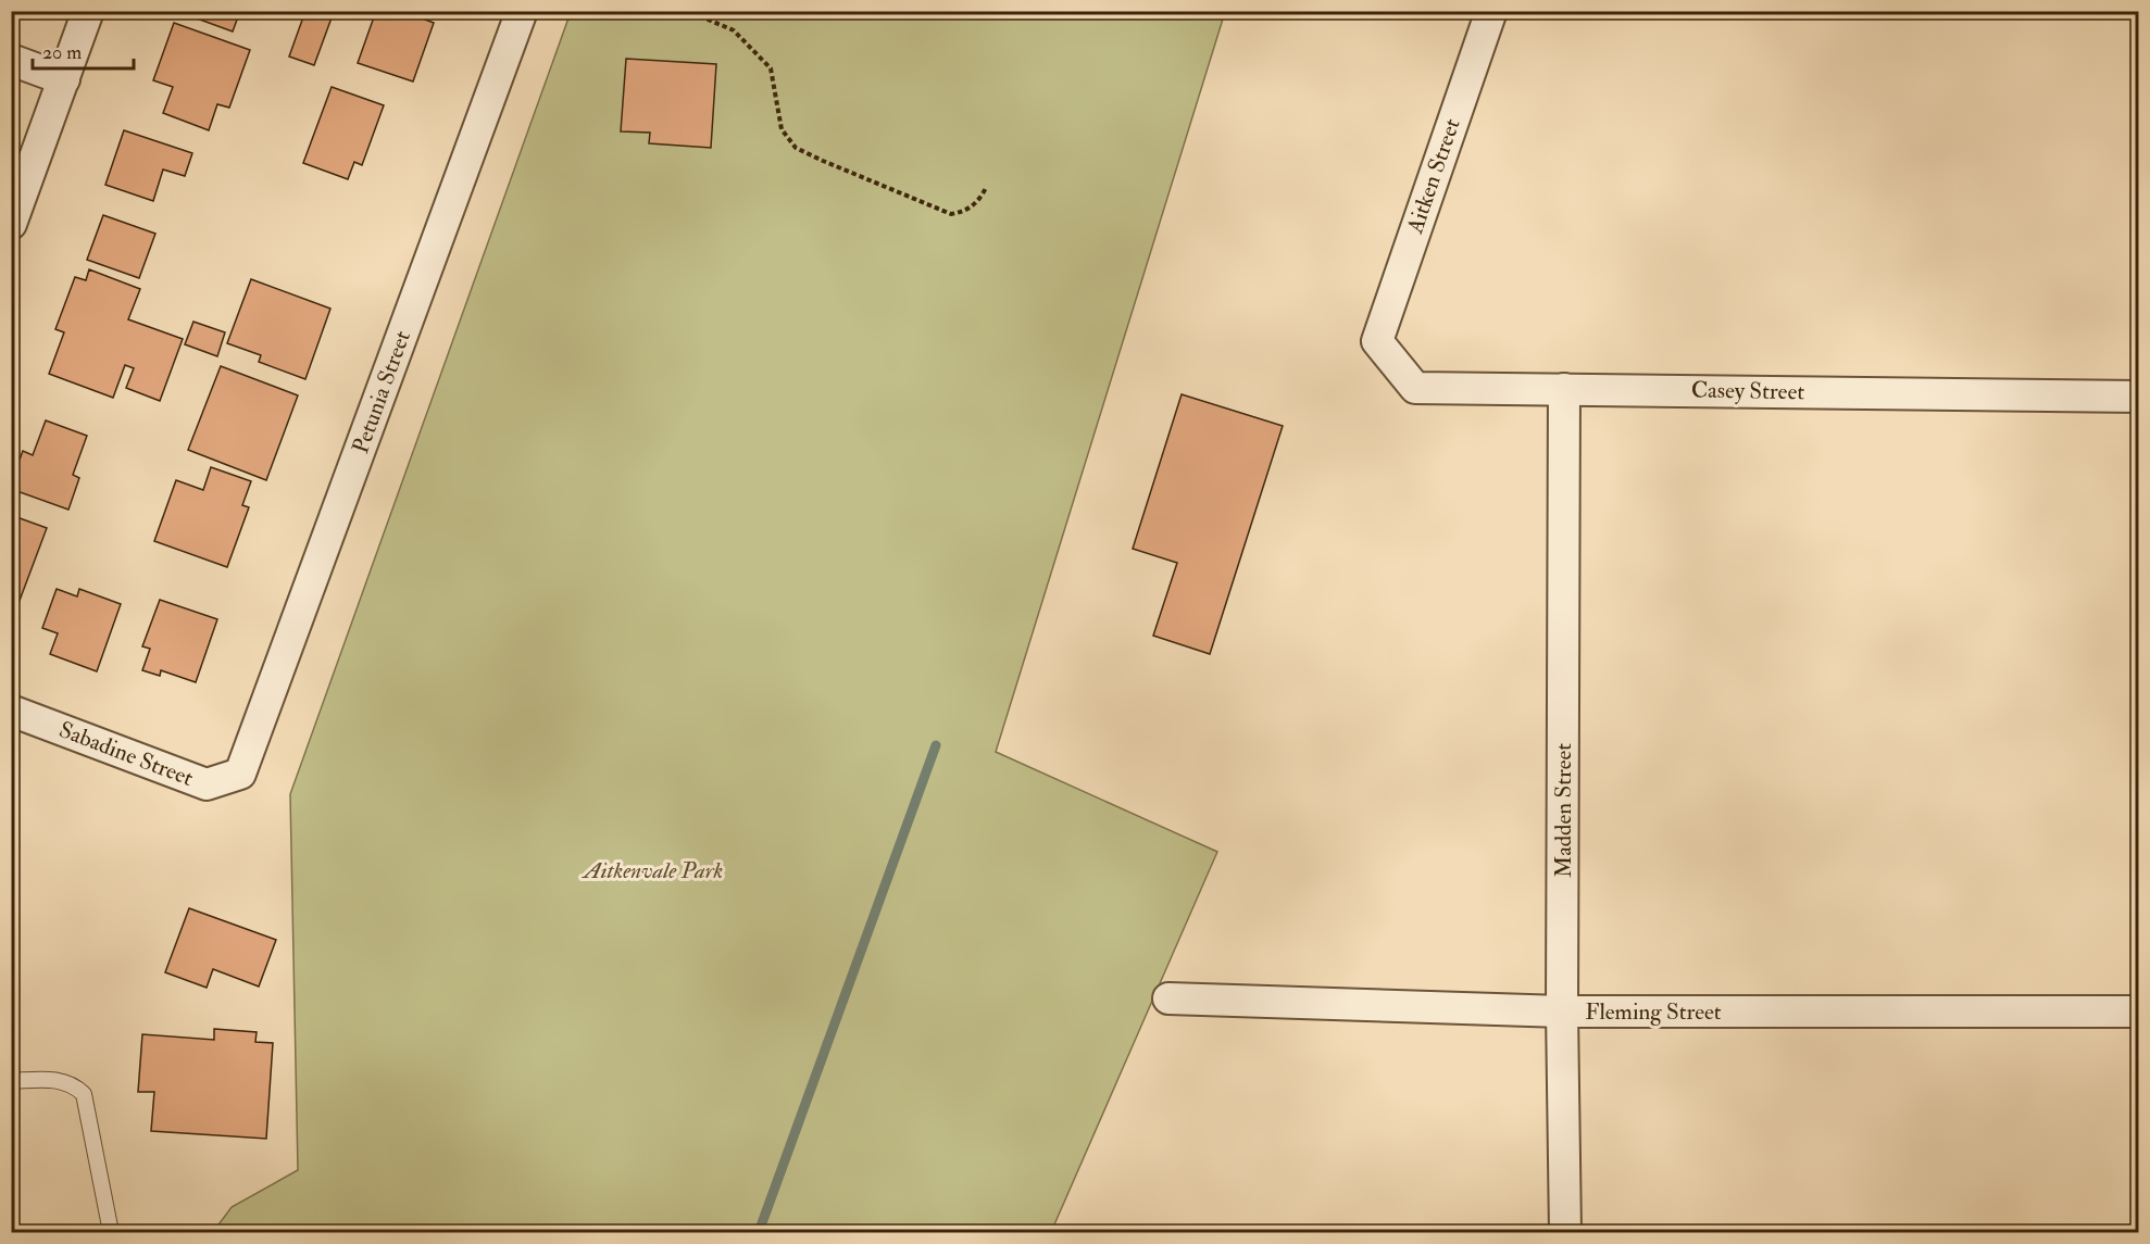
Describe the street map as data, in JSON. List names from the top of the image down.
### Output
{
  "streets": {
    "street": [
      "Aitken Street",
      "Casey Street",
      "Petunia Street",
      "Sabadine Street",
      "Madden Street",
      "Fleming Street"
    ]
  },
  "crossings": [
    ["Aitken Street", "Casey Street"],
    ["Casey Street", "Madden Street"],
    ["Petunia Street", "Sabadine Street"],
    ["Madden Street", "Fleming Street"]
  ],
  "parks": ["Aitkenvale Park"],
  "scale_bar": "20 m"
}
